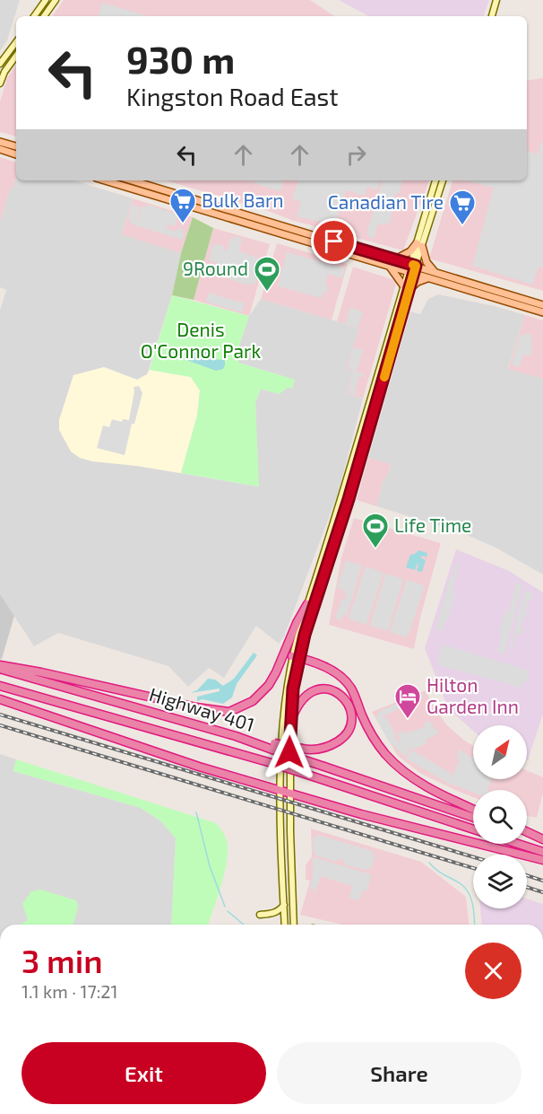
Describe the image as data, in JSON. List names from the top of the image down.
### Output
{
  "streets": {
    "highway": ["Highway 401"]
  },
  "parks": ["Denis O'Connor Park"],
  "places": {
    "supermarket": ["Bulk Barn", "Canadian Tire"],
    "sports": ["9Round", "Life Time"],
    "hotel": ["Hilton Garden Inn"]
  },
  "north": "top right",
  "page": {
    "turn": ["930 m", "Kingston Road East"],
    "heading": ["3 min", "1.1 km · 17:21"],
    "buttons": ["Exit", "Share"]
  }
}
